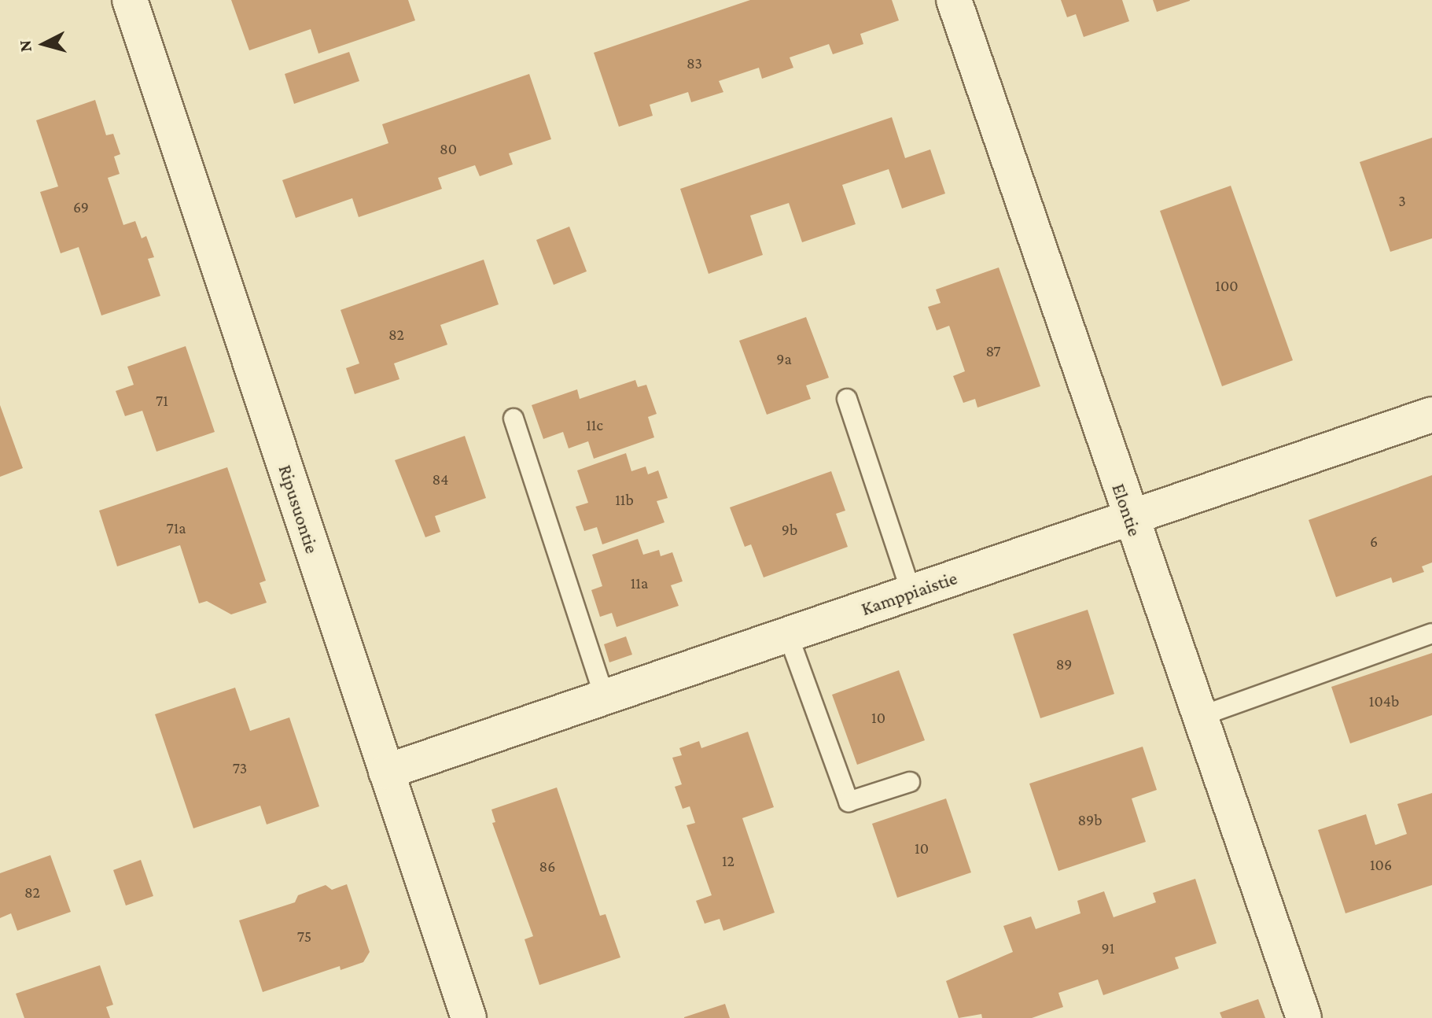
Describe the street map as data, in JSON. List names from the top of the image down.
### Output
{
  "streets": {
    "street": ["Ripusuontie", "Elontie", "Kamppiaistie"]
  },
  "crossings": [
    ["Ripusuontie", "Kamppiaistie"],
    ["Elontie", "Kamppiaistie"]
  ],
  "house_numbers": [
    "83",
    "80",
    "3",
    "69",
    "100",
    "82",
    "87",
    "9a",
    "71",
    "11c",
    "84",
    "11b",
    "71a",
    "9b",
    "6",
    "11a",
    "89",
    "104b",
    "10",
    "73",
    "89b",
    "10",
    "12",
    "106",
    "86",
    "82",
    "75",
    "91"
  ],
  "north": "left"
}
